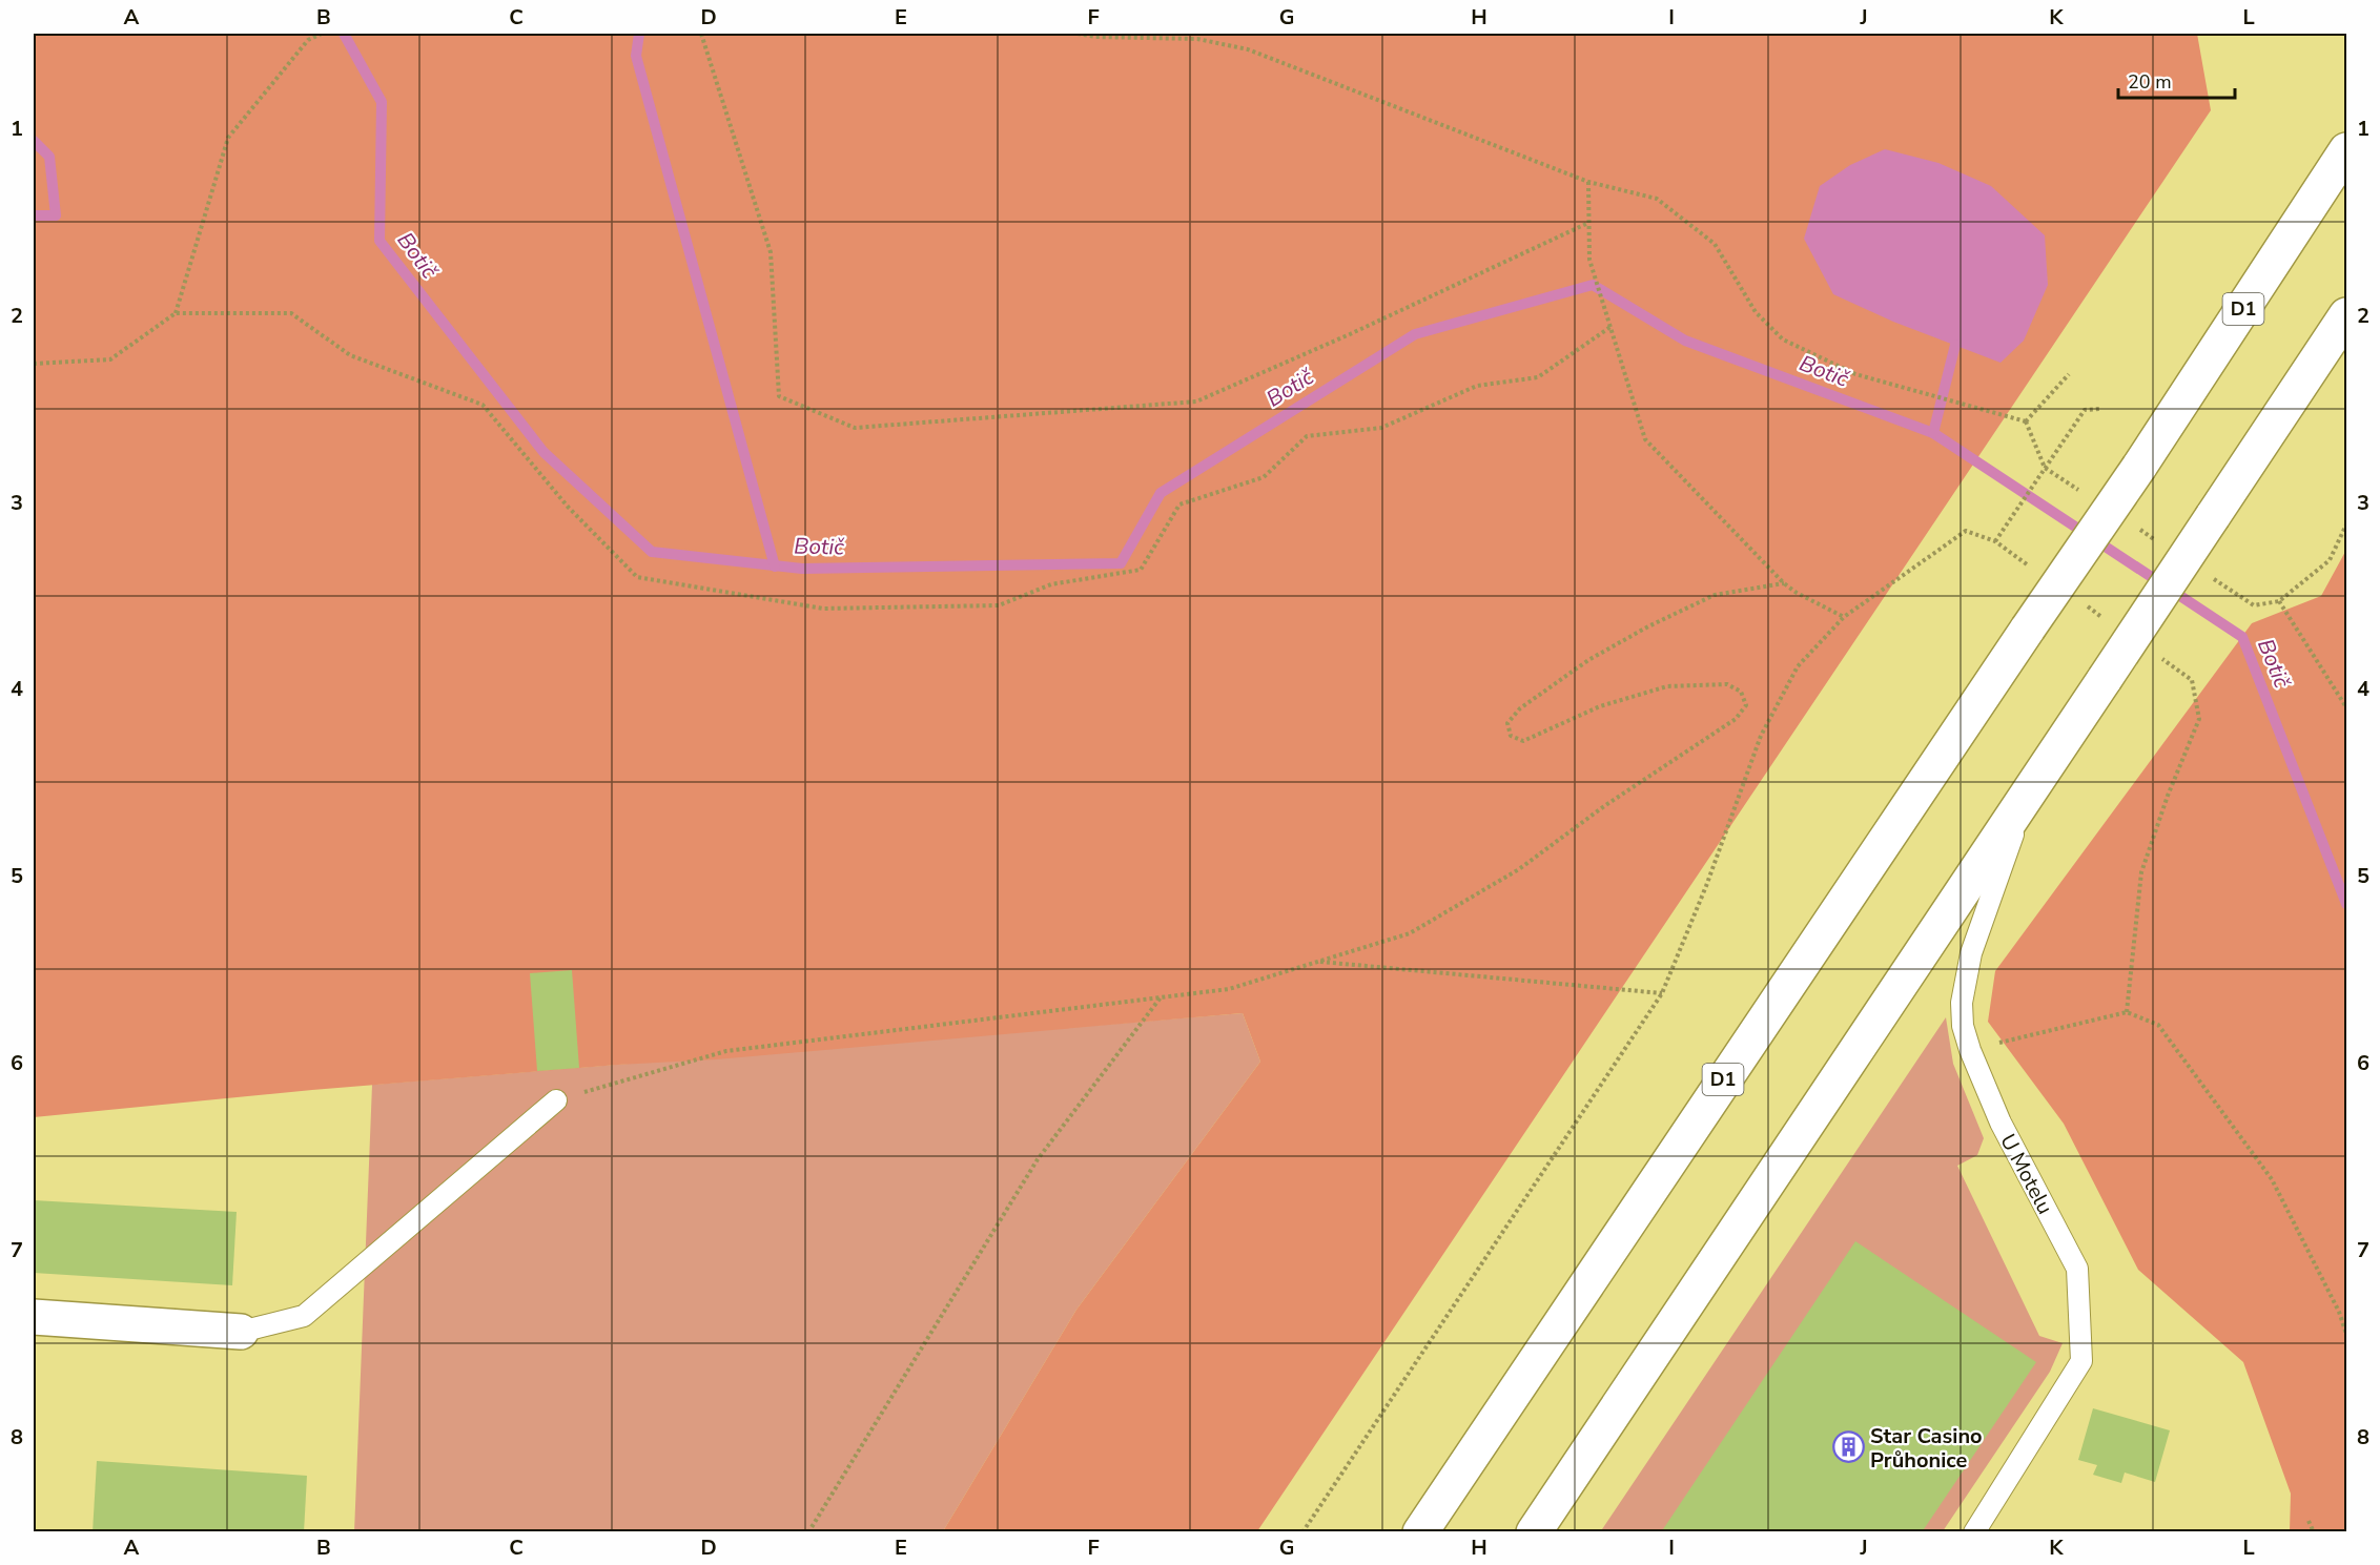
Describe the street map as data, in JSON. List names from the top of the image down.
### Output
{
  "streets": {
    "main road": ["D1"],
    "lane": ["U Motelu"]
  },
  "water": ["Botič"],
  "places": {
    "building": ["Star Casino Průhonice"]
  },
  "scale_bar": "20 m",
  "grid": {
    "columns": [
      "A",
      "B",
      "C",
      "D",
      "E",
      "F",
      "G",
      "H",
      "I",
      "J",
      "K",
      "L"
    ],
    "rows": [
      "1",
      "2",
      "3",
      "4",
      "5",
      "6",
      "7",
      "8"
    ]
  }
}
